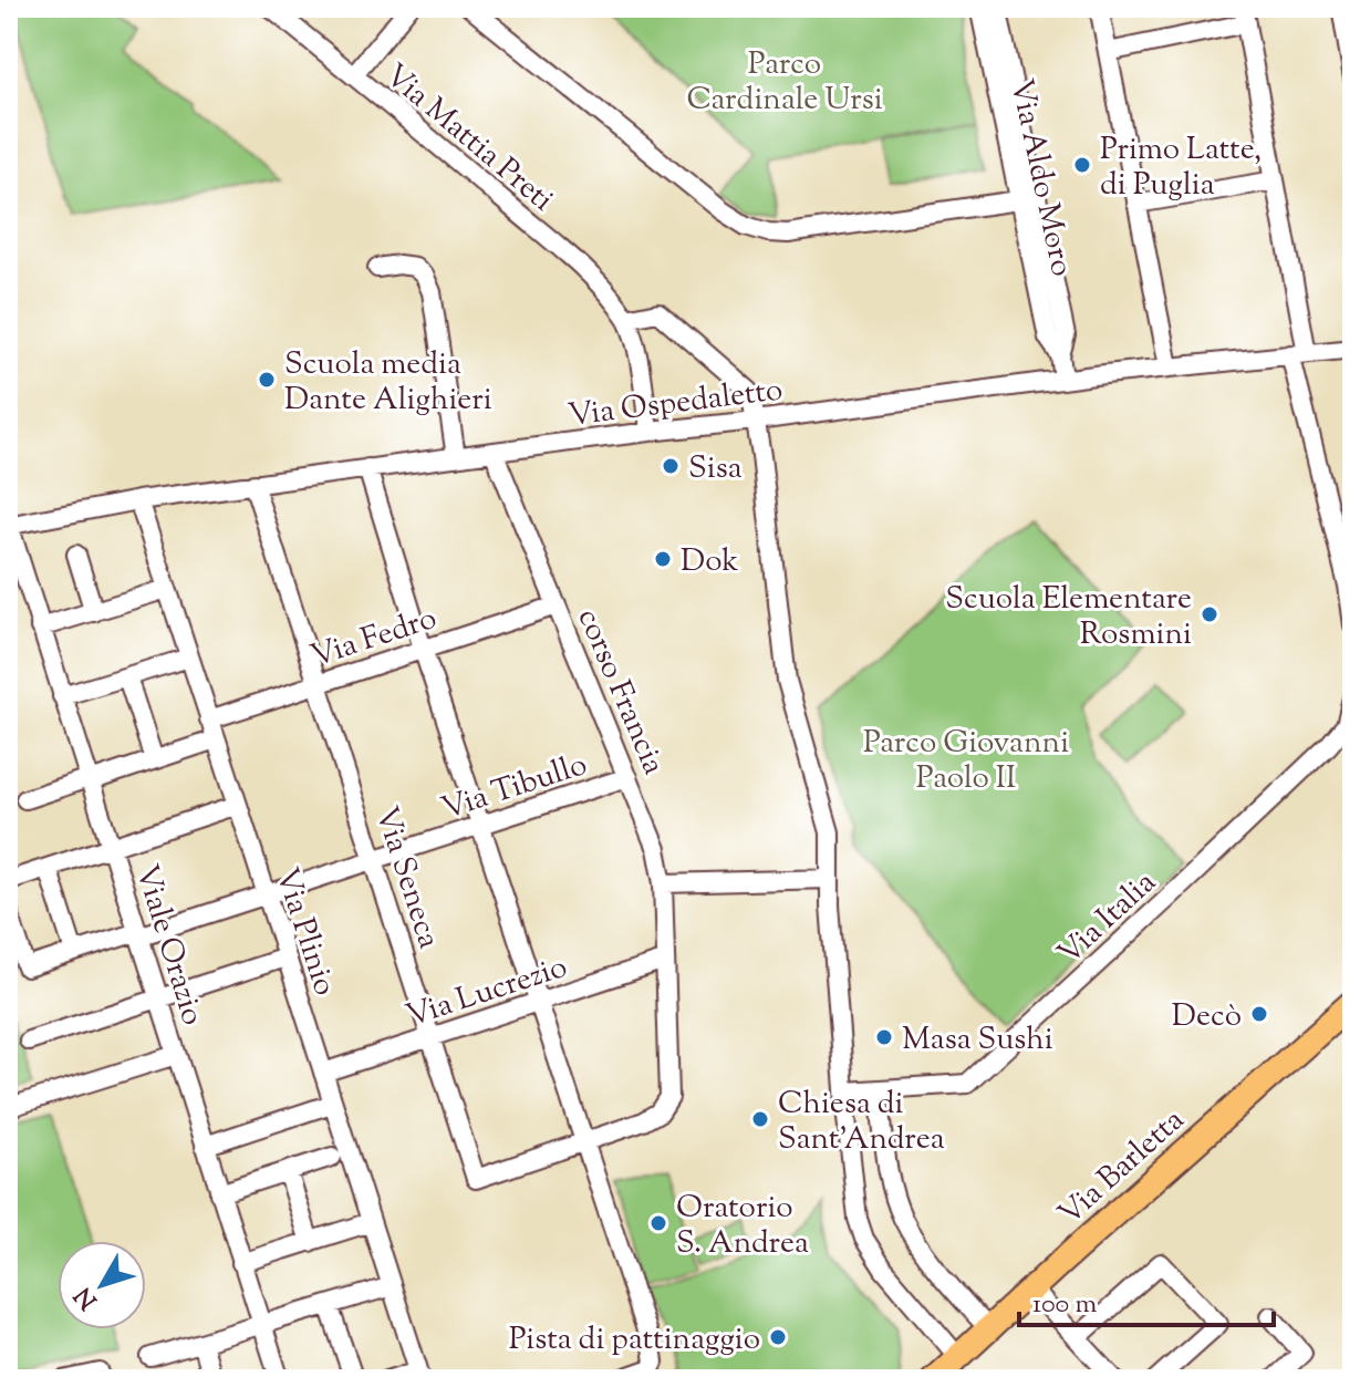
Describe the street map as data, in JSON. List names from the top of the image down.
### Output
{
  "streets": {
    "main road": ["Via Barletta"],
    "street": [
      "Via Mattia Preti",
      "Via Aldo Moro",
      "Via Ospedaletto",
      "Via Fedro",
      "corso Francia",
      "Via Tibullo",
      "Via Seneca",
      "Via Italia",
      "Via Plinio",
      "Viale Orazio",
      "Via Lucrezio"
    ]
  },
  "crossings": [
    ["Via Mattia Preti", "Via Ospedaletto"],
    ["Via Aldo Moro", "Via Ospedaletto"],
    ["Via Ospedaletto", "corso Francia"],
    ["Via Ospedaletto", "Via Seneca"],
    ["Via Ospedaletto", "Via Plinio"],
    ["Via Ospedaletto", "Viale Orazio"],
    ["Via Fedro", "corso Francia"],
    ["Via Fedro", "Via Seneca"],
    ["Via Fedro", "Via Plinio"],
    ["corso Francia", "Via Tibullo"],
    ["corso Francia", "Via Seneca"],
    ["corso Francia", "Via Lucrezio"],
    ["Via Tibullo", "Via Seneca"],
    ["Via Tibullo", "Via Plinio"],
    ["Via Tibullo", "Viale Orazio"],
    ["Via Seneca", "Via Lucrezio"],
    ["Via Plinio", "Via Lucrezio"]
  ],
  "parks": ["Parco Cardinale Ursi", "Parco Giovanni Paolo II"],
  "places": [
    "Primo Latte, di Puglia",
    "Scuola media Dante Alighieri",
    "Sisa",
    "Dok",
    "Scuola Elementare Rosmini",
    "Decò",
    "Masa Sushi",
    "Chiesa di Sant'Andrea",
    "Oratorio S. Andrea",
    "Pista di pattinaggio"
  ],
  "scale_bar": "100 m",
  "north": "bottom left"
}
